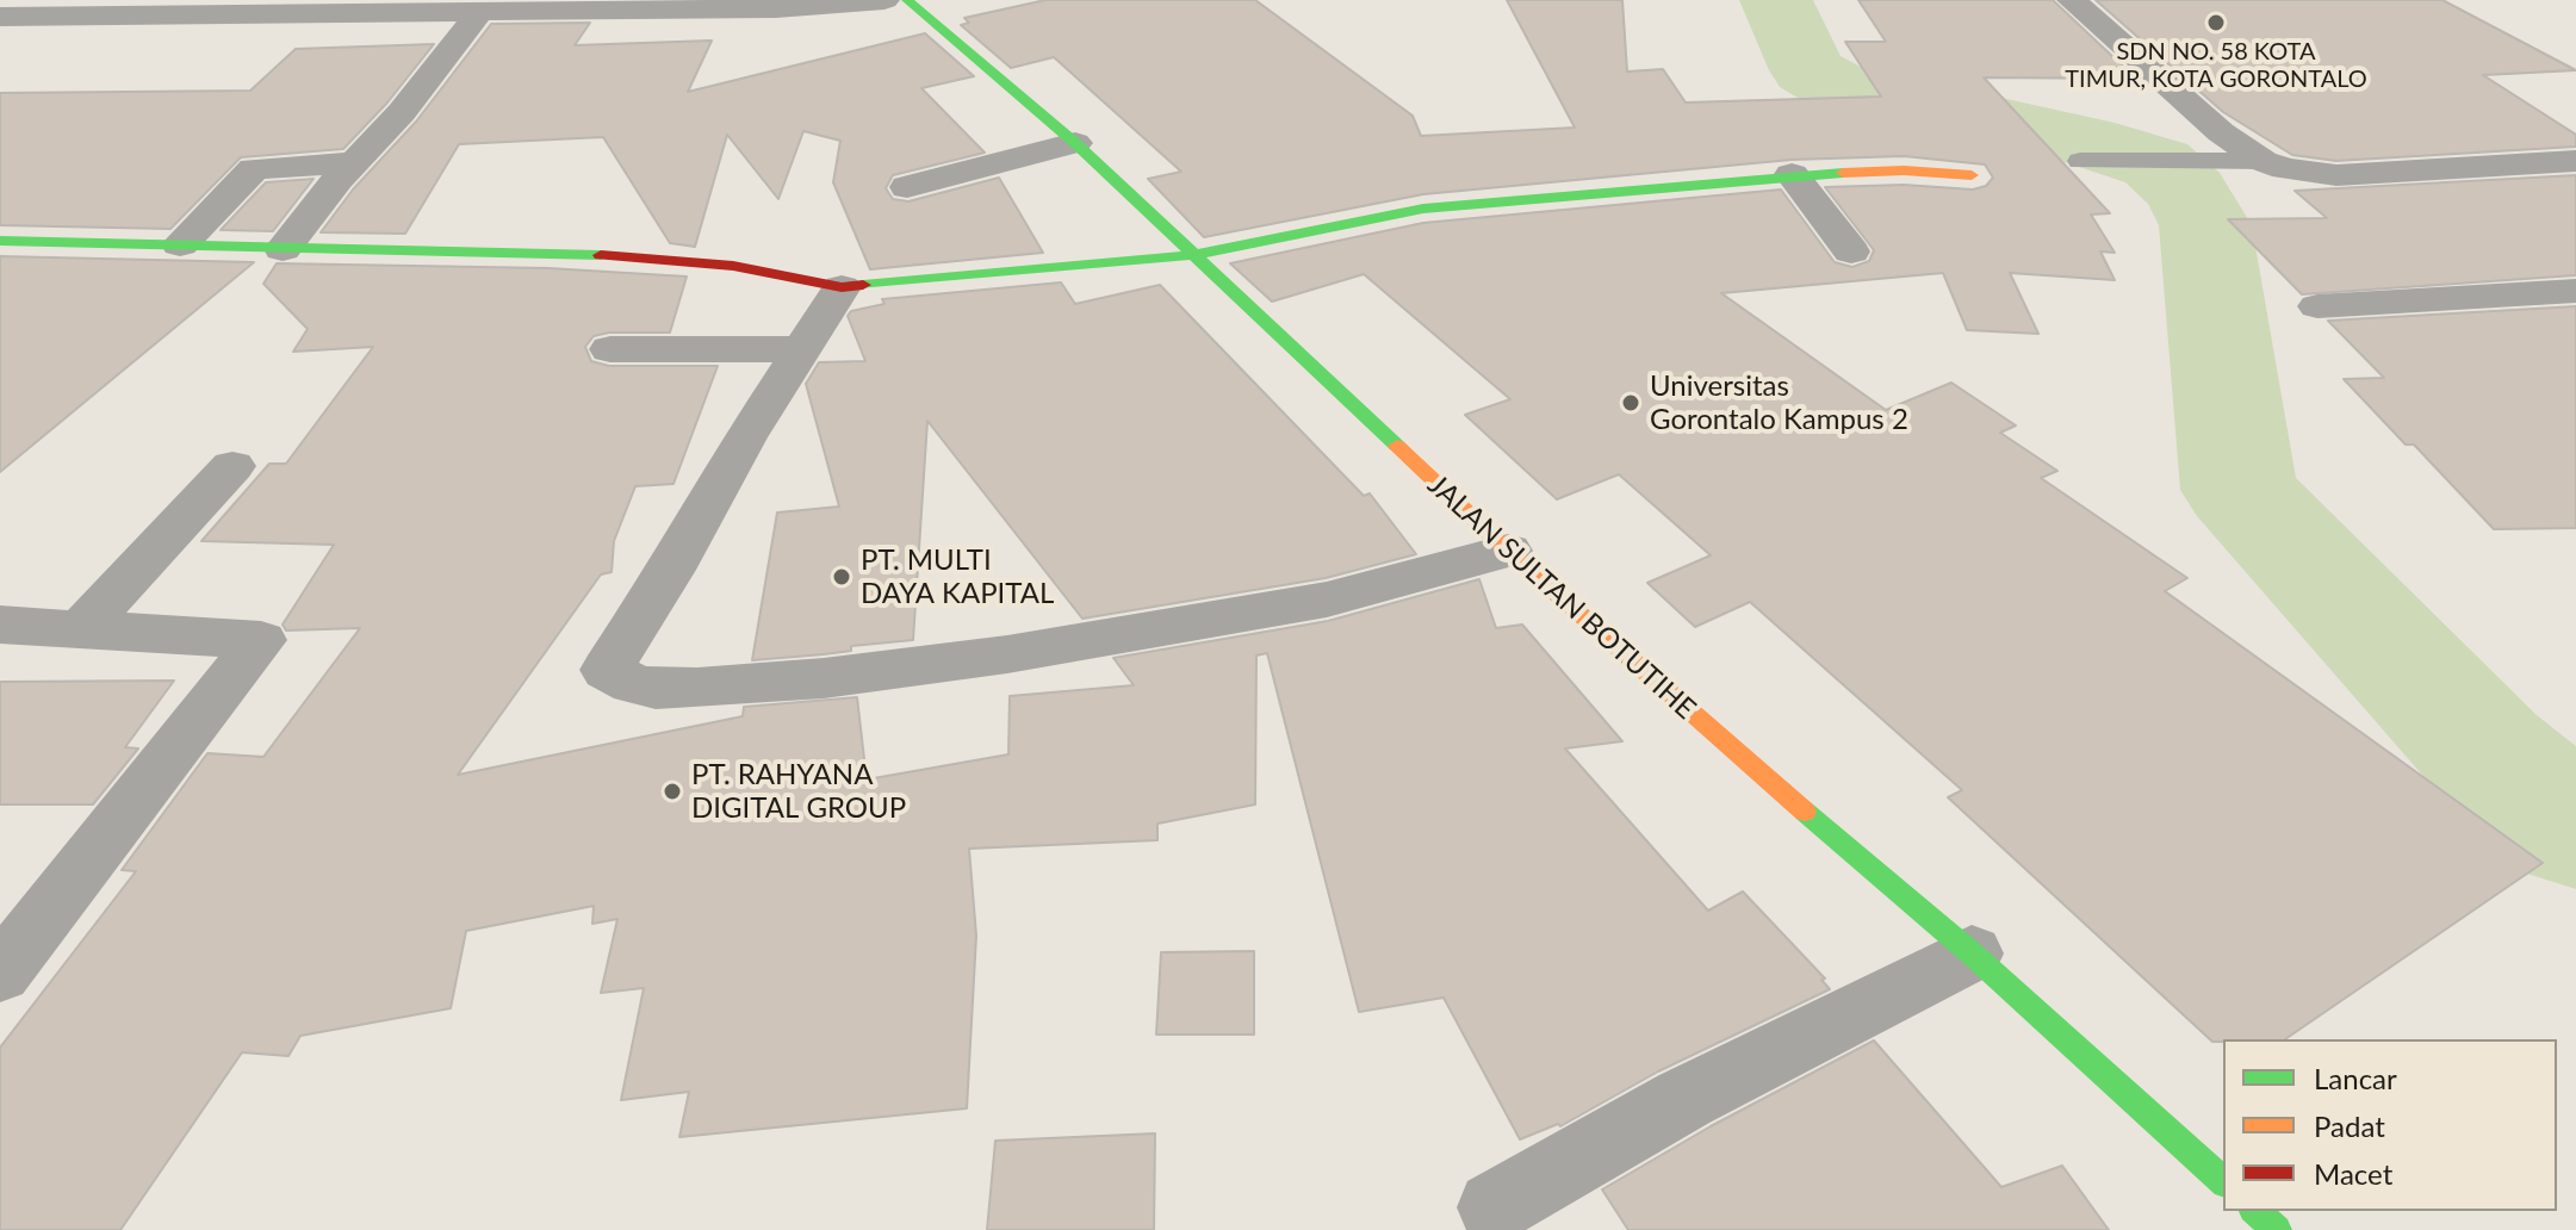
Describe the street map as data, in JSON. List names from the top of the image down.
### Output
{
  "streets": {
    "street": ["JALAN SULTAN BOTUTIHE"]
  },
  "places": [
    "SDN NO. 58 KOTA TIMUR, KOTA GORONTALO",
    "Universitas Gorontalo Kampus 2",
    "PT. MULTI DAYA KAPITAL",
    "PT. RAHYANA DIGITAL GROUP"
  ],
  "legend": ["Lancar", "Padat", "Macet"]
}
